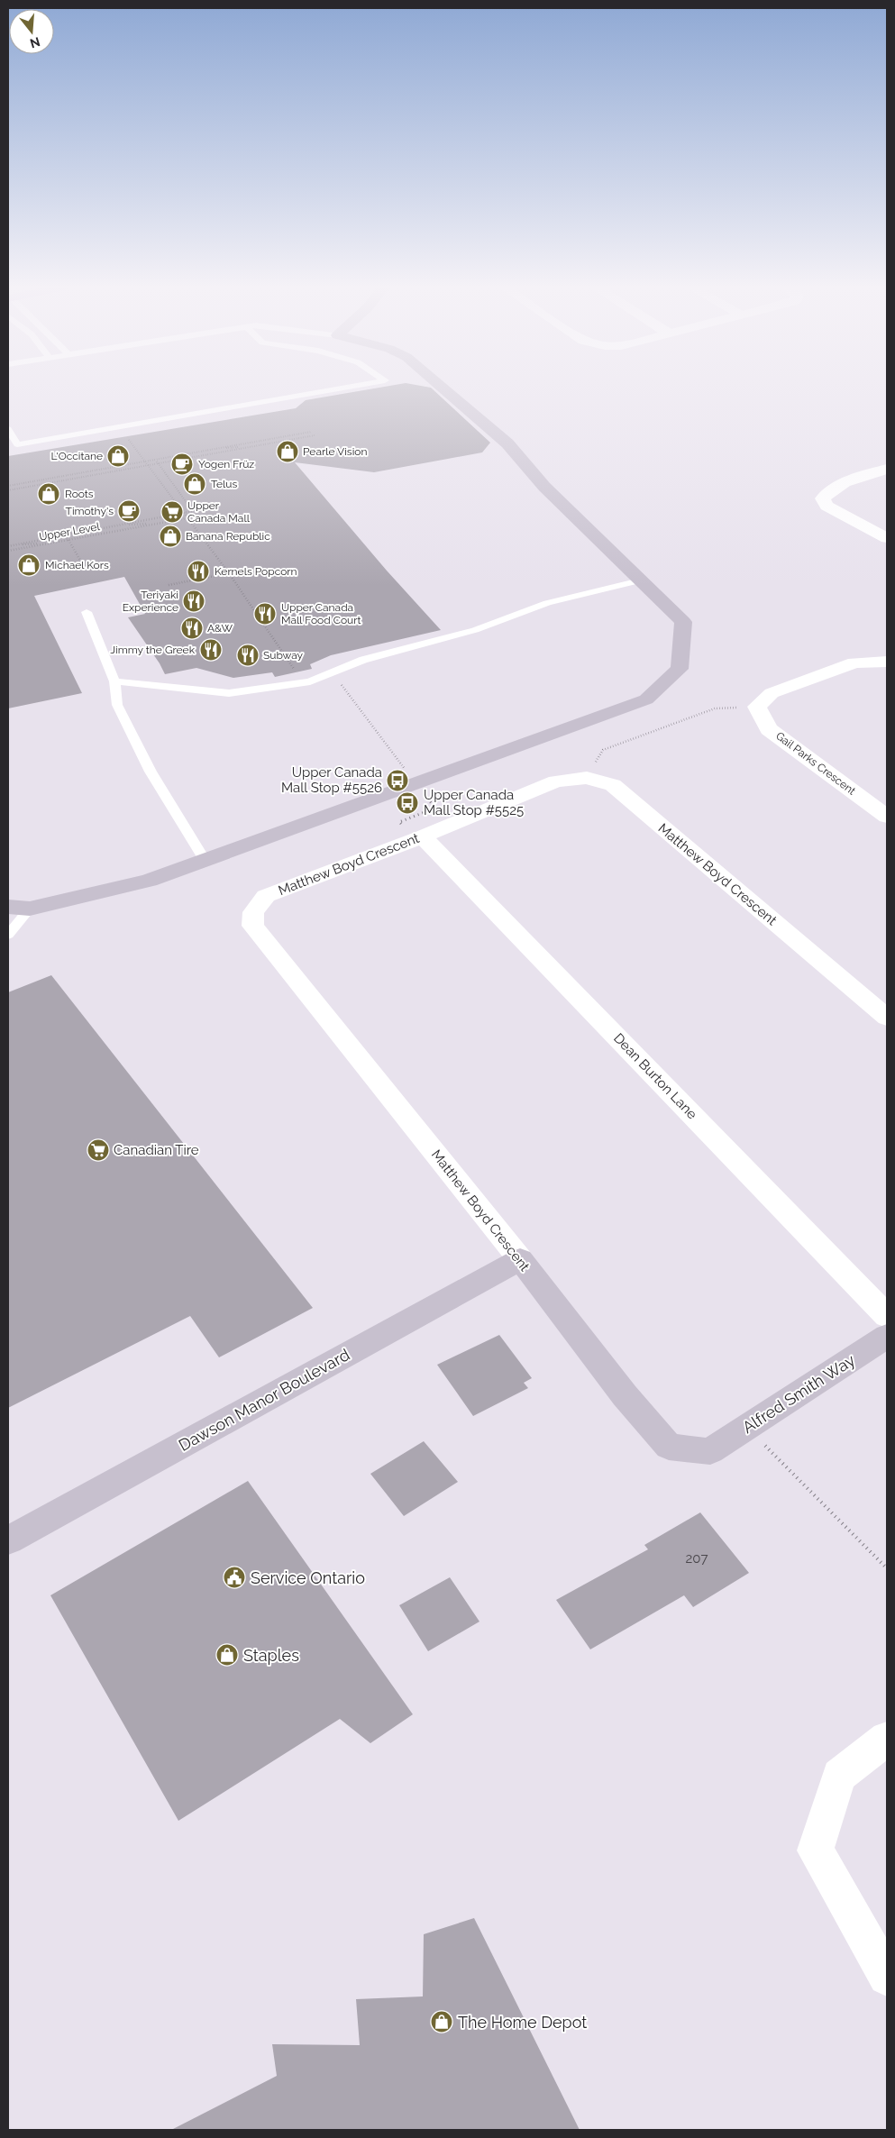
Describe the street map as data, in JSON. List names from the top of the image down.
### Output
{
  "streets": {
    "street": [
      "Gail Parks Crescent",
      "Matthew Boyd Crescent",
      "Dean Burton Lane",
      "Alfred Smith Way",
      "Dawson Manor Boulevard"
    ],
    "path": ["Upper Level"]
  },
  "crossings": [
    ["Matthew Boyd Crescent", "Dean Burton Lane"],
    ["Matthew Boyd Crescent", "Alfred Smith Way"],
    ["Matthew Boyd Crescent", "Dawson Manor Boulevard"]
  ],
  "places": {
    "shop": [
      "Pearle Vision",
      "L'Occitane",
      "Telus",
      "Roots",
      "Banana Republic",
      "Michael Kors",
      "Staples",
      "The Home Depot"
    ],
    "cafe": ["Yogen Früz", "Timothy's"],
    "supermarket": ["Upper Canada Mall", "Canadian Tire"],
    "restaurant": [
      "Kernels Popcorn",
      "Teriyaki Experience",
      "Upper Canada Mall Food Court",
      "A&W",
      "Jimmy the Greek",
      "Subway"
    ],
    "bus stop": ["Upper Canada Mall Stop #5526", "Upper Canada Mall Stop #5525"],
    "public building": ["Service Ontario"]
  },
  "house_numbers": ["207"],
  "north": "bottom"
}
